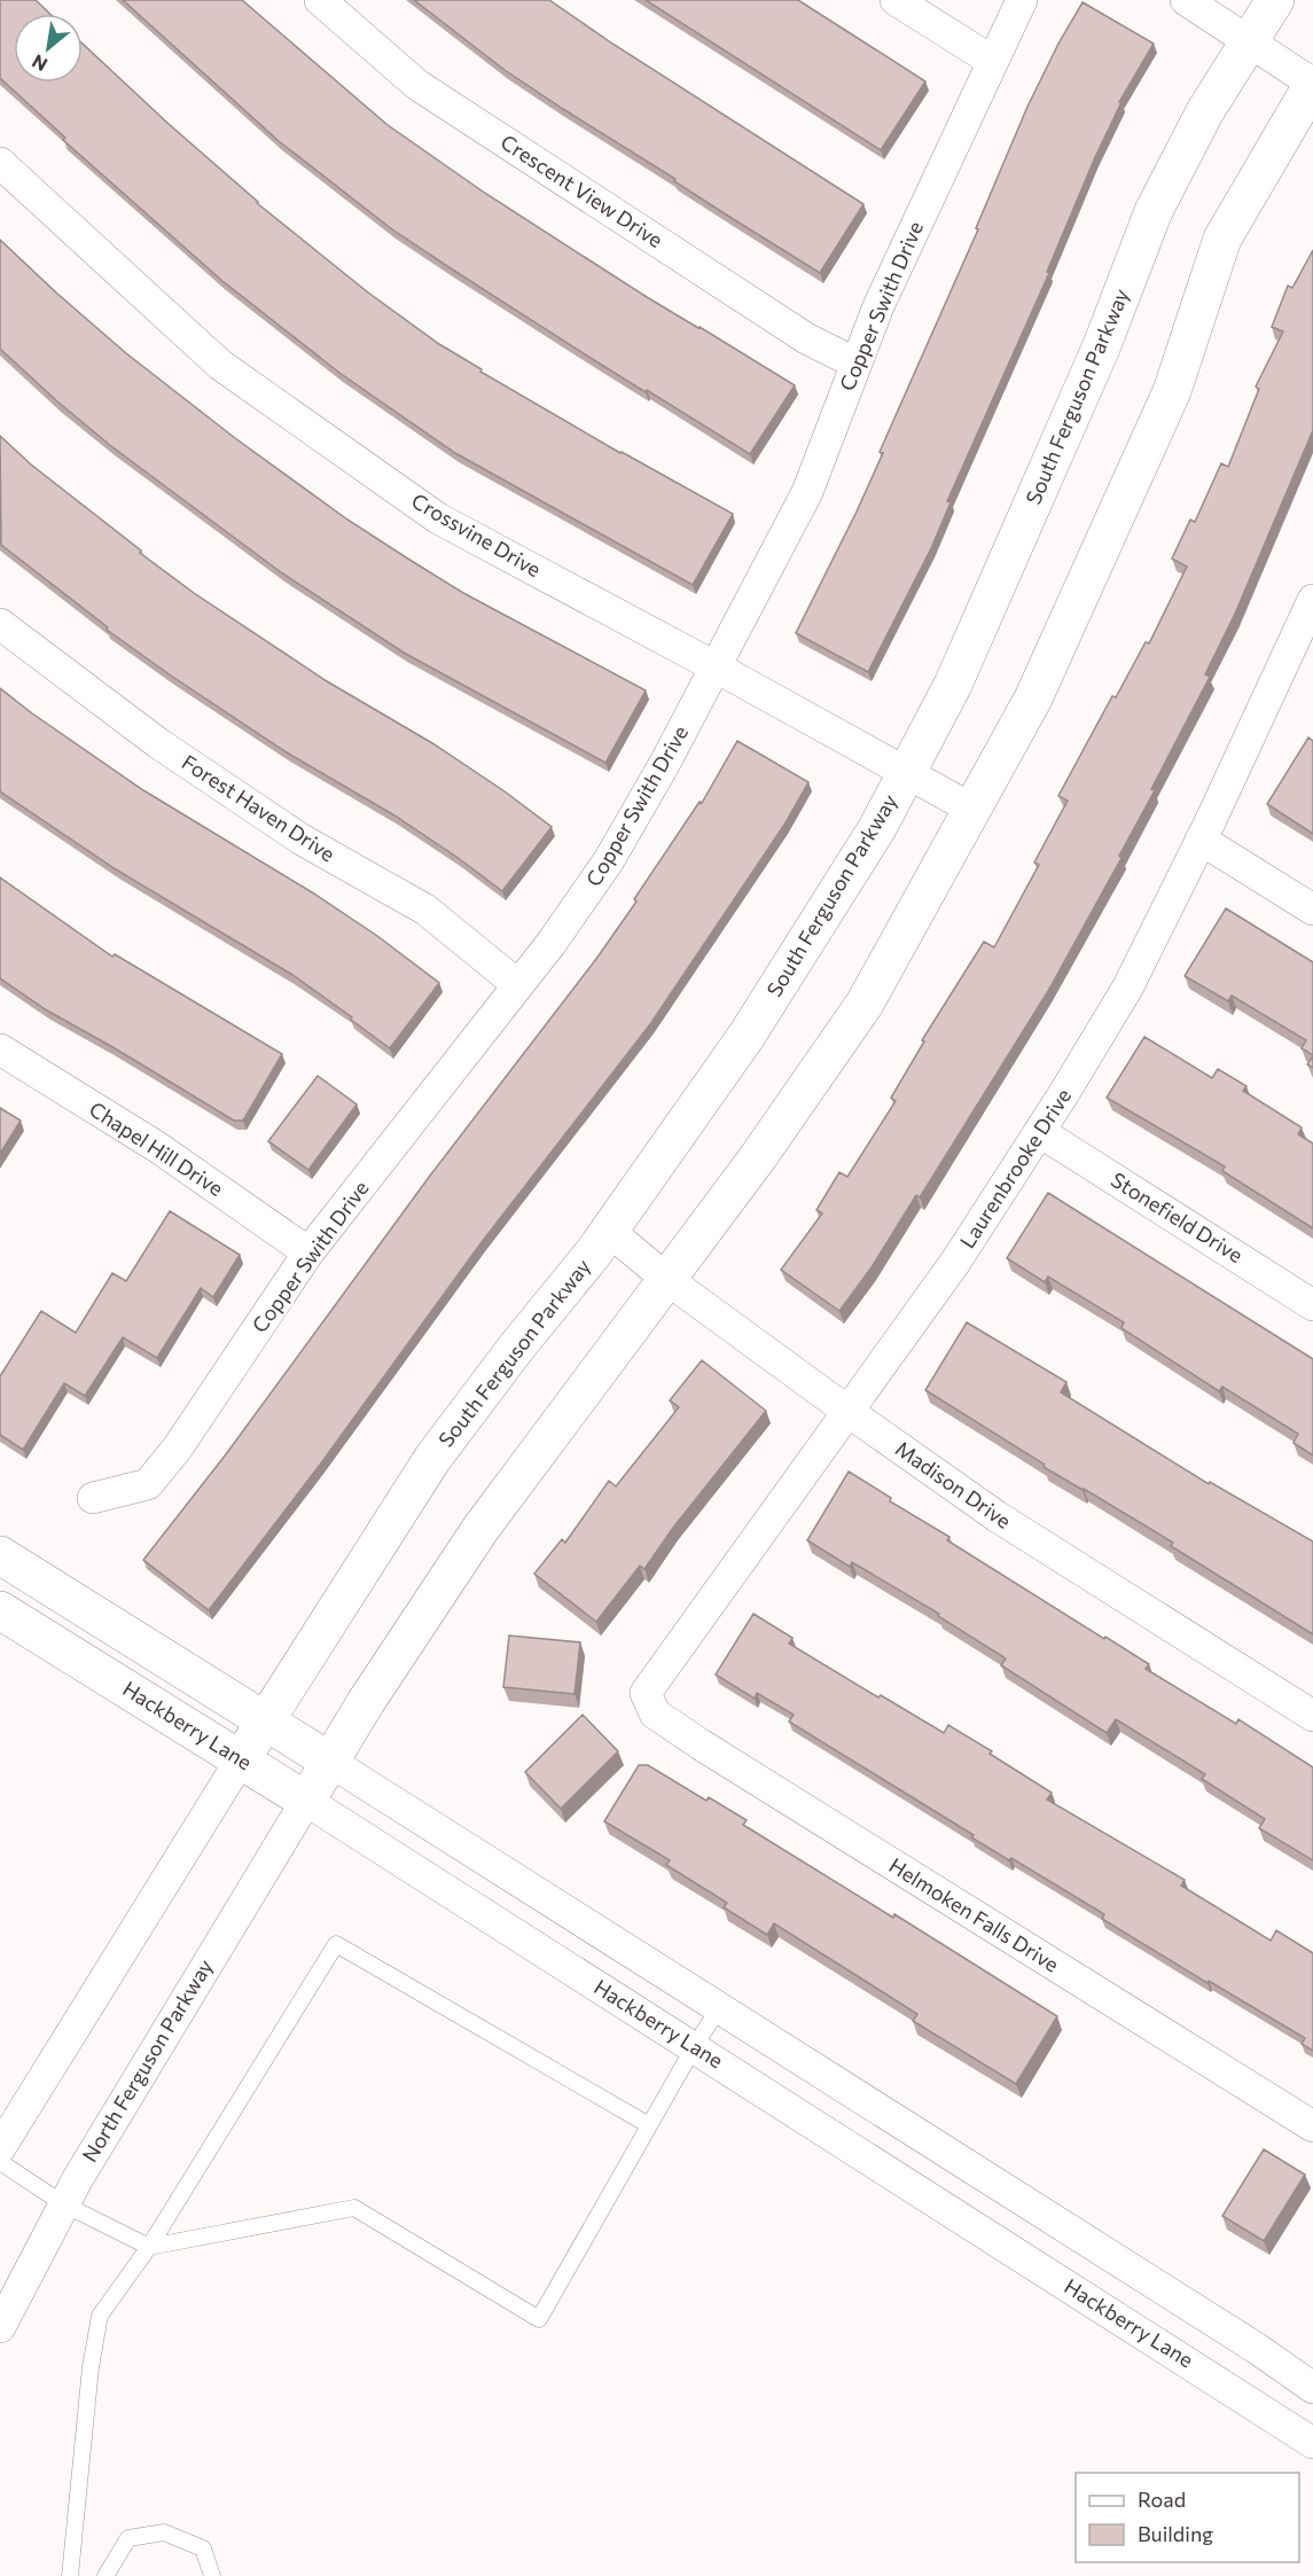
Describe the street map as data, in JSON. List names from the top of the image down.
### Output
{
  "streets": {
    "street": [
      "Crescent View Drive",
      "Copper Swith Drive",
      "South Ferguson Parkway",
      "Crossvine Drive",
      "Forest Haven Drive",
      "Chapel Hill Drive",
      "Laurenbrooke Drive",
      "Stonefield Drive",
      "Madison Drive",
      "Hackberry Lane",
      "Helmoken Falls Drive",
      "North Ferguson Parkway"
    ]
  },
  "crossings": [
    ["Crescent View Drive", "Copper Swith Drive"],
    ["Copper Swith Drive", "Crossvine Drive"],
    ["Copper Swith Drive", "Forest Haven Drive"],
    ["Copper Swith Drive", "Chapel Hill Drive"],
    ["South Ferguson Parkway", "Crossvine Drive"],
    ["South Ferguson Parkway", "Madison Drive"],
    ["South Ferguson Parkway", "Hackberry Lane"],
    ["Laurenbrooke Drive", "Stonefield Drive"],
    ["Laurenbrooke Drive", "Madison Drive"],
    ["Laurenbrooke Drive", "Helmoken Falls Drive"],
    ["Hackberry Lane", "North Ferguson Parkway"]
  ],
  "legend": ["Road", "Building"],
  "north": "bottom left"
}
